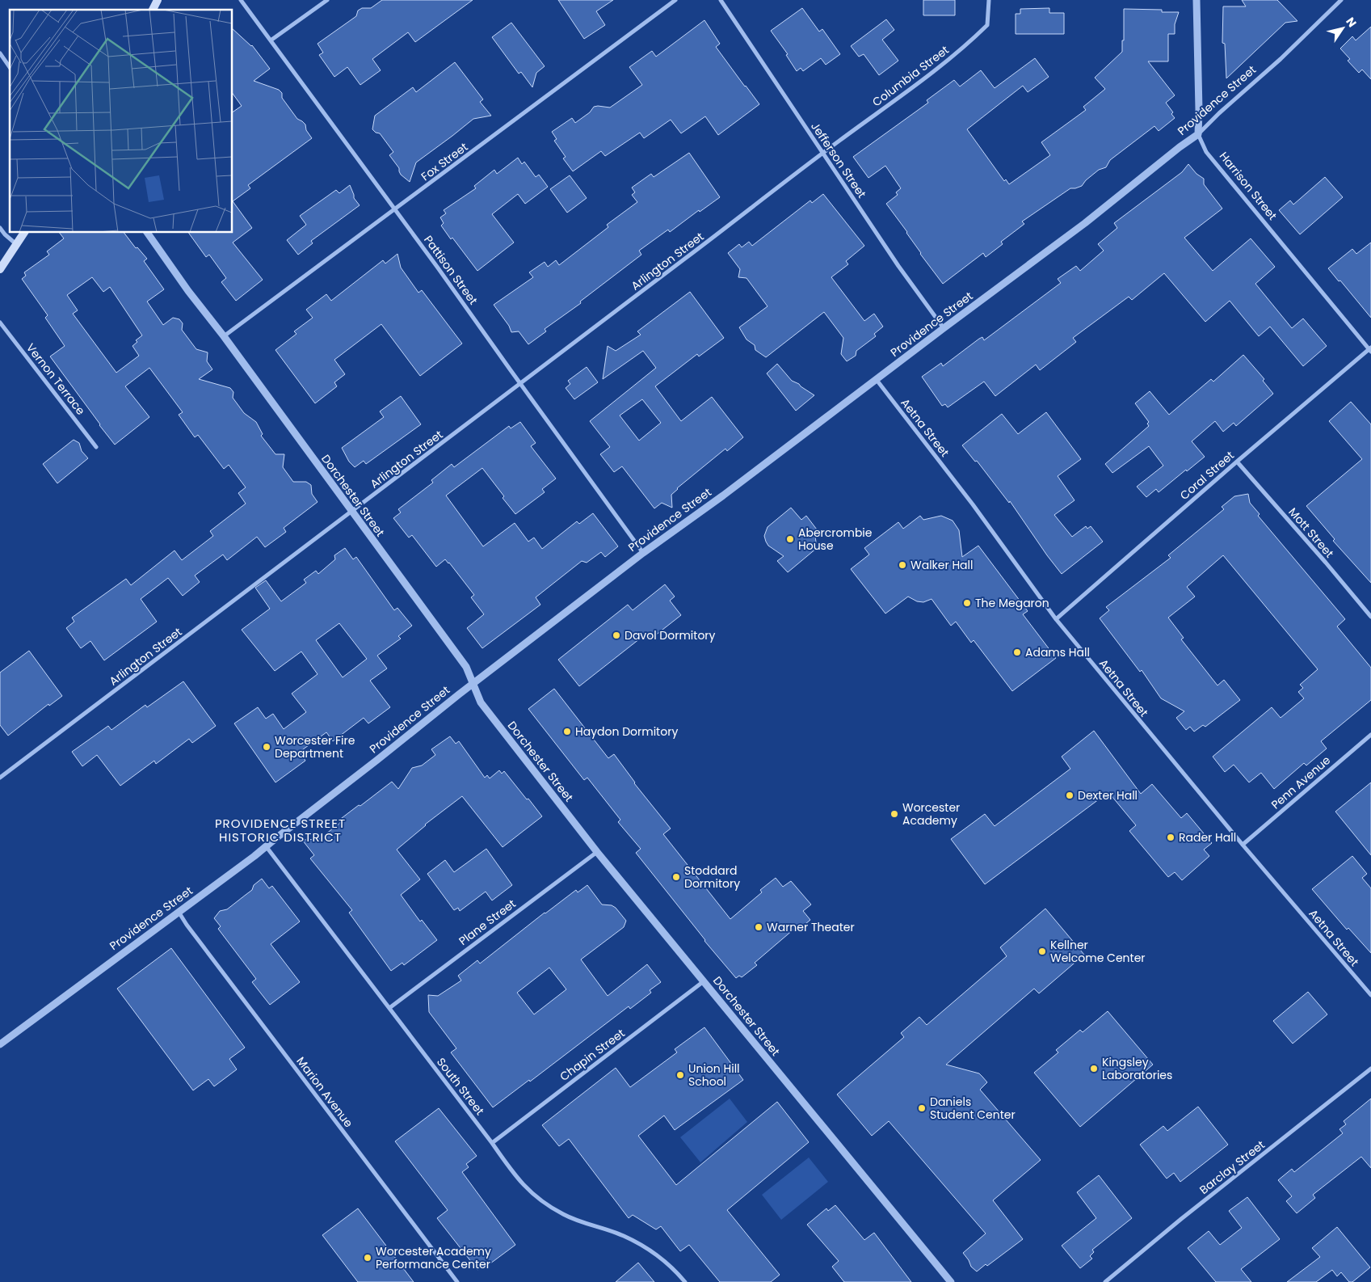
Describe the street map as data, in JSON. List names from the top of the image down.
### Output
{
  "streets": {
    "street": [
      "Columbia Street",
      "Providence Street",
      "Jefferson Street",
      "Fox Street",
      "Harrison Street",
      "Arlington Street",
      "Pattison Street",
      "Vernon Terrace",
      "Aetna Street",
      "Coral Street",
      "Dorchester Street",
      "Mott Street",
      "Penn Avenue",
      "Plane Street",
      "Chapin Street",
      "South Street",
      "Marion Avenue",
      "Barclay Street"
    ]
  },
  "crossings": [
    ["Columbia Street", "Jefferson Street"],
    ["Columbia Street", "Arlington Street"],
    ["Providence Street", "Jefferson Street"],
    ["Providence Street", "Harrison Street"],
    ["Providence Street", "Pattison Street"],
    ["Providence Street", "Aetna Street"],
    ["Providence Street", "Dorchester Street"],
    ["Providence Street", "South Street"],
    ["Providence Street", "Marion Avenue"],
    ["Jefferson Street", "Arlington Street"],
    ["Fox Street", "Pattison Street"],
    ["Fox Street", "Dorchester Street"],
    ["Harrison Street", "Coral Street"],
    ["Arlington Street", "Pattison Street"],
    ["Arlington Street", "Dorchester Street"],
    ["Aetna Street", "Coral Street"],
    ["Aetna Street", "Penn Avenue"],
    ["Coral Street", "Mott Street"],
    ["Dorchester Street", "Plane Street"],
    ["Dorchester Street", "Chapin Street"],
    ["Plane Street", "South Street"],
    ["Chapin Street", "South Street"]
  ],
  "districts": ["PROVIDENCE STREET HISTORIC DISTRICT"],
  "places": [
    "Abercrombie House",
    "Walker Hall",
    "The Megaron",
    "Davol Dormitory",
    "Adams Hall",
    "Haydon Dormitory",
    "Worcester Fire Department",
    "Dexter Hall",
    "Worcester Academy",
    "Rader Hall",
    "Stoddard Dormitory",
    "Warner Theater",
    "Kellner Welcome Center",
    "Kingsley Laboratories",
    "Union Hill School",
    "Daniels Student Center",
    "Worcester Academy Performance Center"
  ],
  "north": "top right"
}
